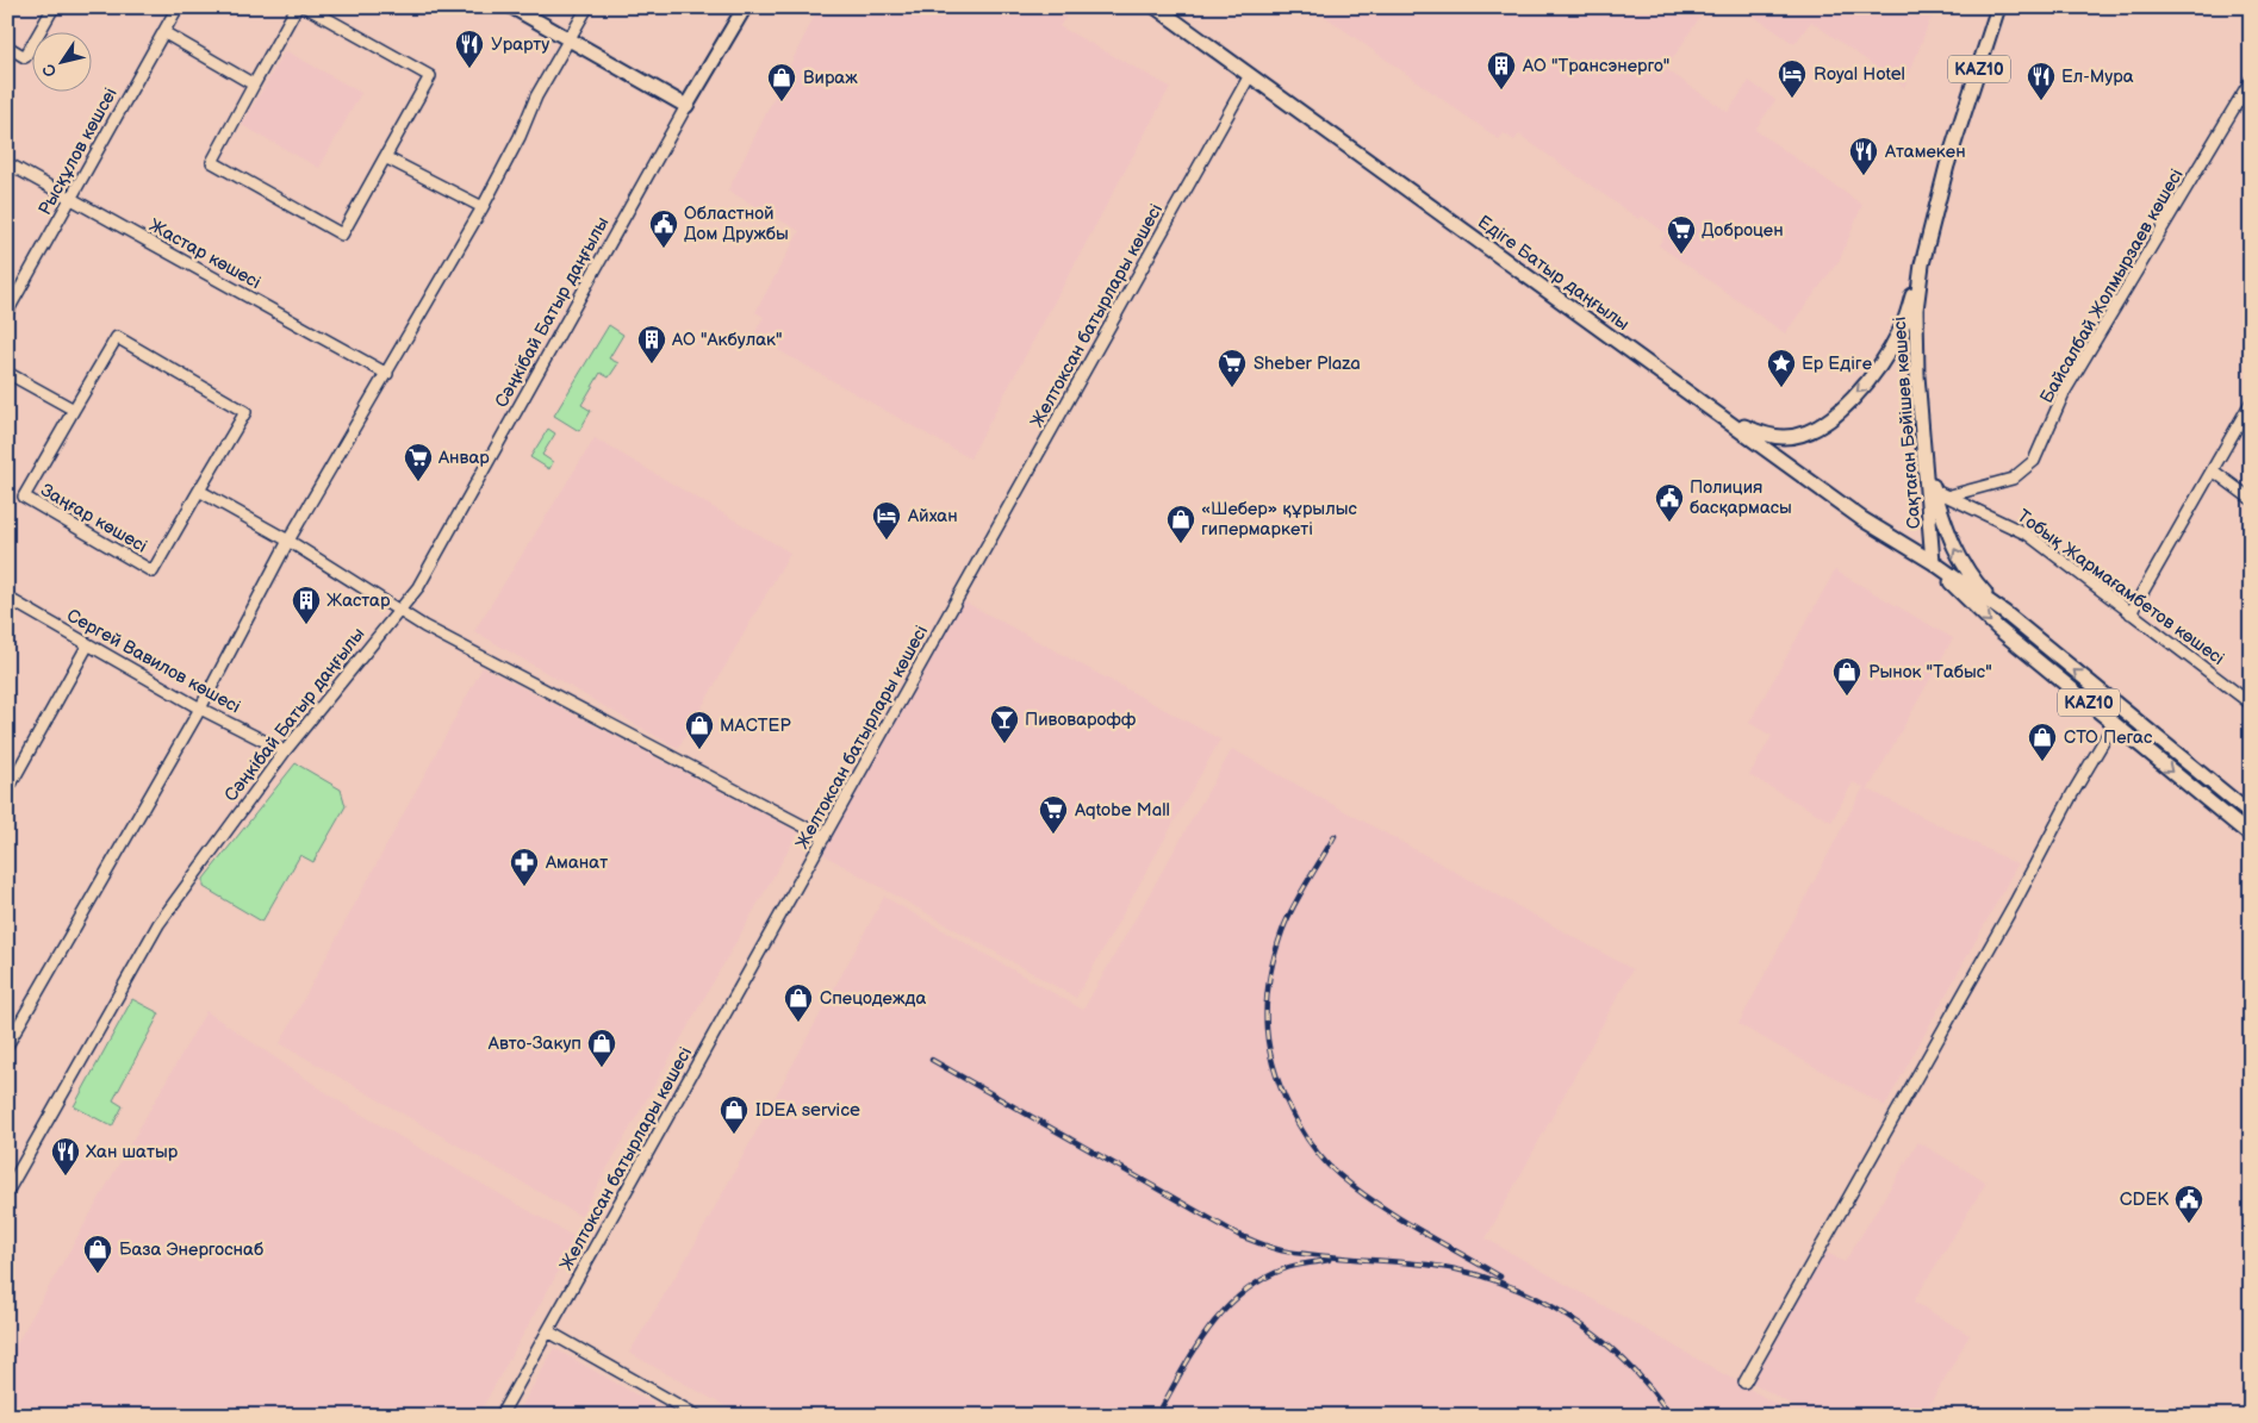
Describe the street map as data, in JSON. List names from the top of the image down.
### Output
{
  "streets": {
    "main road": [
      "KAZ10",
      "Едіге Батыр даңғылы",
      "Сәңкібай Батыр даңғылы",
      "Сақтаған Бәйішев көшесі"
    ],
    "street": [
      "Рысқұлов көшсеі",
      "Жастар көшесі",
      "Байсалбай Жолмырзаев көшесі",
      "Желтоксан батырлары көшесі",
      "Заңғар көшесі",
      "Тобық Жармағамбетов көшесі",
      "Сергей Вавилов көшесі"
    ]
  },
  "crossings": [
    ["KAZ10", "Едіге Батыр даңғылы"],
    ["KAZ10", "Сақтаған Бәйішев көшесі"],
    ["KAZ10", "Тобық Жармағамбетов көшесі"],
    ["Рысқұлов көшсеі", "Жастар көшесі"],
    ["Едіге Батыр даңғылы", "Желтоксан батырлары көшесі"],
    ["Едіге Батыр даңғылы", "Сақтаған Бәйішев көшесі"],
    ["Байсалбай Жолмырзаев көшесі", "Тобық Жармағамбетов көшесі"],
    ["Сәңкібай Батыр даңғылы", "Сергей Вавилов көшесі"]
  ],
  "places": {
    "restaurant": [
      "Урарту",
      "Ел-Мура",
      "Атамекен",
      "Хан шатыр"
    ],
    "building": ["АО \"Трансэнерго\"", "АО \"Акбулак\"", "Жастар"],
    "hotel": ["Royal Hotel", "Айхан"],
    "shop": [
      "Вираж",
      "«Шебер» құрылыс гипермаркеті",
      "Рынок \"Табыс\"",
      "МАСТЕР",
      "СТО Пегас",
      "Спецодежда",
      "Авто-Закуп",
      "IDEA service",
      "База Энергоснаб"
    ],
    "public building": ["Областной Дом Дружбы", "Полиция басқармасы", "CDEK"],
    "supermarket": [
      "Доброцен",
      "Sheber Plaza",
      "Анвар",
      "Aqtobe Mall"
    ],
    "place": ["Ер Едіге"],
    "bar": ["Пивоварофф"],
    "pharmacy": ["Аманат"]
  },
  "north": "bottom left"
}
